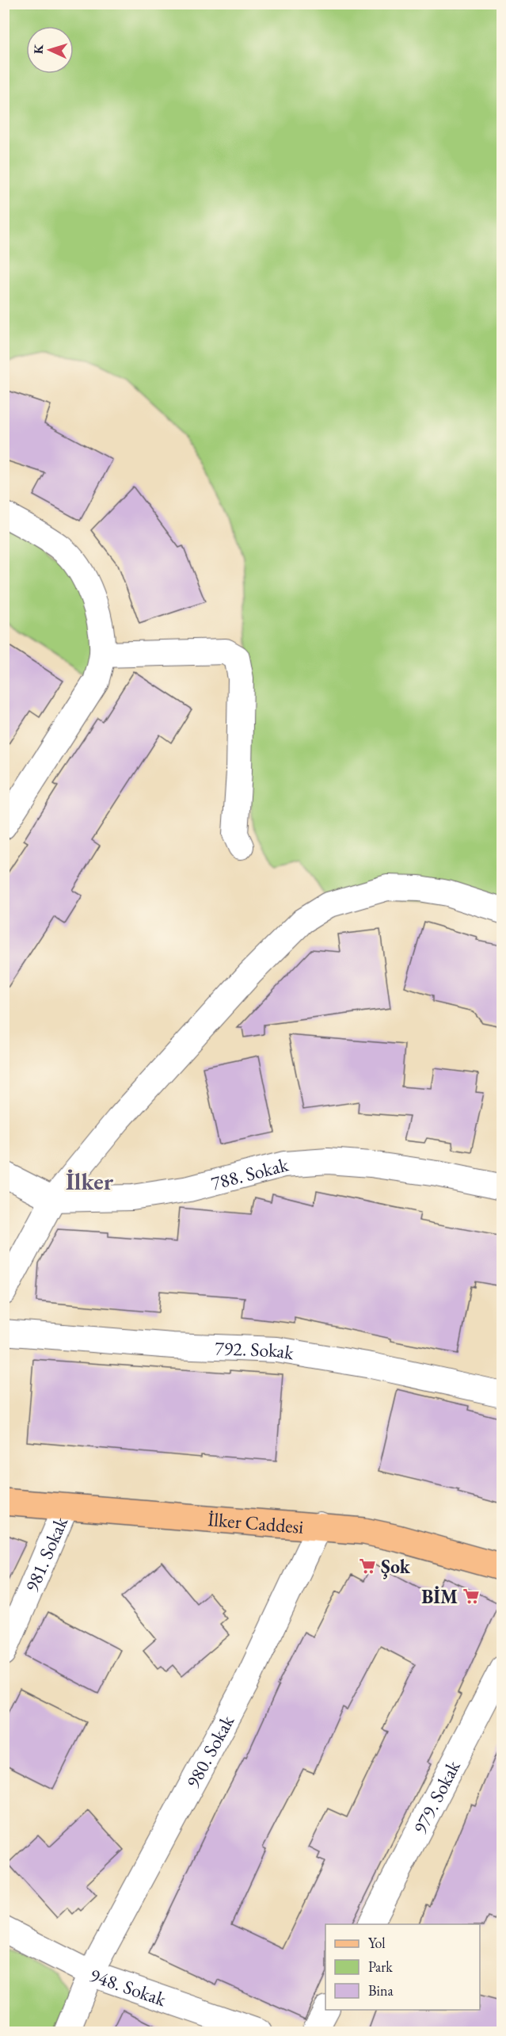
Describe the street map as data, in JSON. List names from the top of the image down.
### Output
{
  "streets": {
    "main road": ["İlker Caddesi"],
    "street": [
      "788. Sokak",
      "792. Sokak",
      "981. Sokak",
      "980. Sokak",
      "979. Sokak",
      "948. Sokak"
    ]
  },
  "crossings": [
    ["İlker Caddesi", "981. Sokak"],
    ["İlker Caddesi", "980. Sokak"],
    ["980. Sokak", "948. Sokak"]
  ],
  "districts": ["İlker"],
  "places": {
    "supermarket": ["Şok", "BİM"]
  },
  "legend": ["Yol", "Park", "Bina"],
  "north": "left"
}
